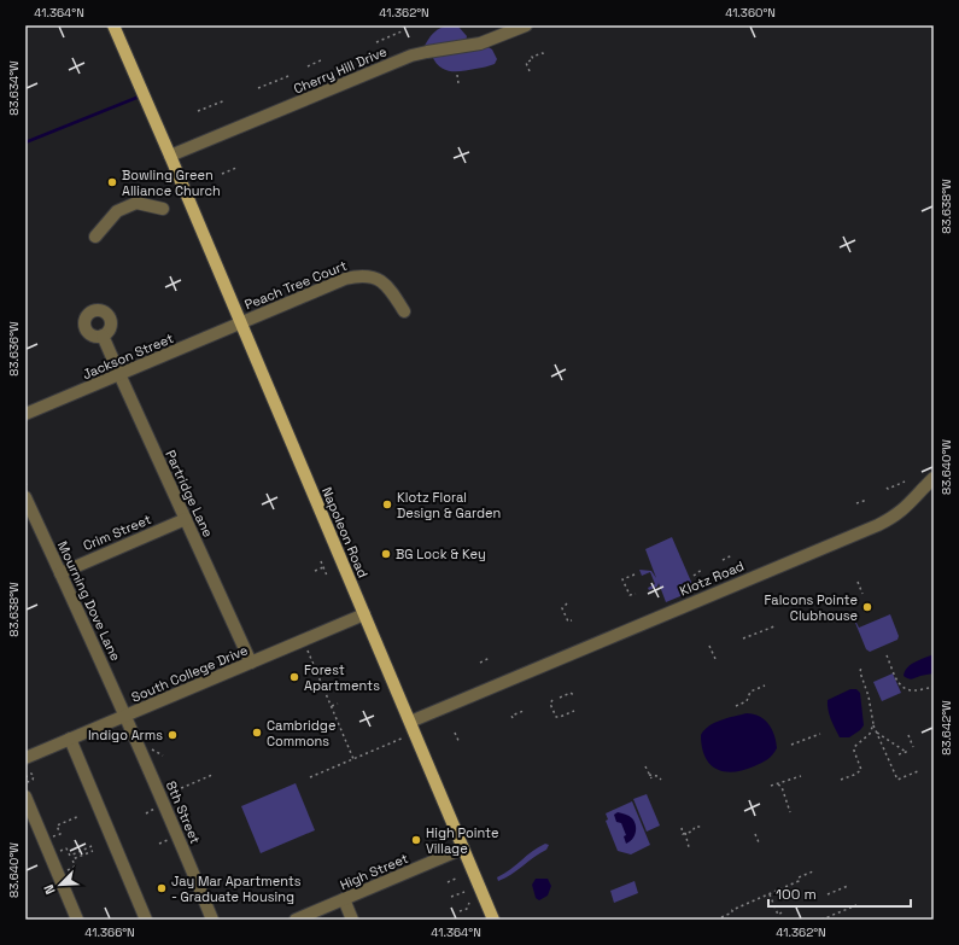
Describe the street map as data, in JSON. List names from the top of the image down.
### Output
{
  "streets": {
    "main road": ["Napoleon Road"],
    "street": [
      "Cherry Hill Drive",
      "Peach Tree Court",
      "Jackson Street",
      "Partridge Lane",
      "Crim Street",
      "Klotz Road",
      "Mourning Dove Lane",
      "South College Drive",
      "8th Street",
      "High Street"
    ]
  },
  "crossings": [
    ["Cherry Hill Drive", "Napoleon Road"],
    ["Peach Tree Court", "Jackson Street"],
    ["Peach Tree Court", "Napoleon Road"],
    ["Jackson Street", "Partridge Lane"],
    ["Jackson Street", "Napoleon Road"],
    ["Partridge Lane", "Crim Street"],
    ["Partridge Lane", "South College Drive"],
    ["Crim Street", "Mourning Dove Lane"],
    ["Napoleon Road", "Klotz Road"],
    ["Napoleon Road", "South College Drive"],
    ["Napoleon Road", "High Street"],
    ["Mourning Dove Lane", "South College Drive"],
    ["Mourning Dove Lane", "8th Street"],
    ["South College Drive", "8th Street"]
  ],
  "places": [
    "Bowling Green Alliance Church",
    "Klotz Floral Design & Garden",
    "BG Lock & Key",
    "Falcons Pointe Clubhouse",
    "Forest Apartments",
    "Cambridge Commons",
    "Indigo Arms",
    "High Pointe Village",
    "Jay Mar Apartments - Graduate Housing"
  ],
  "scale_bar": "100 m",
  "north": "bottom left",
  "coordinates": [
    "41.364°N",
    "41.362°N",
    "41.360°N",
    "83.634°W",
    "83.638°W",
    "83.636°W",
    "83.640°W",
    "83.642°W",
    "41.366°N"
  ]
}
